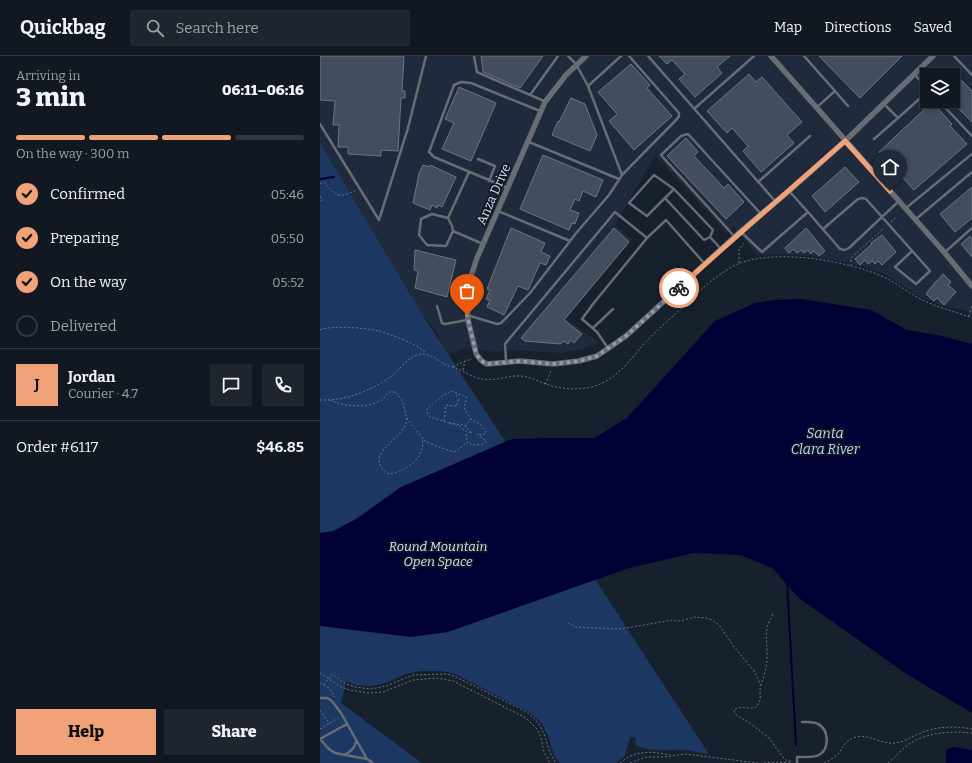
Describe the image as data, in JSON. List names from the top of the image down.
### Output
{
  "streets": {
    "street": ["Anza Drive"]
  },
  "water": ["Santa Clara River"],
  "parks": ["Round Mountain Open Space"],
  "page": {
    "header": "Quickbag",
    "search": "Search here",
    "nav": ["Map", "Directions", "Saved"],
    "heading": ["3 min", "Arriving in", "06:11–06:16"],
    "panel": [
      "Jordan",
      "Courier · 4.7",
      "Order #6117",
      "$46.85"
    ],
    "bar": "On the way · 300 m",
    "list": [
      ["Confirmed", "05:46"],
      ["Preparing", "05:50"],
      ["On the way", "05:52"],
      "Delivered"
    ],
    "round": "J",
    "buttons": ["Help", "Share"]
  }
}
